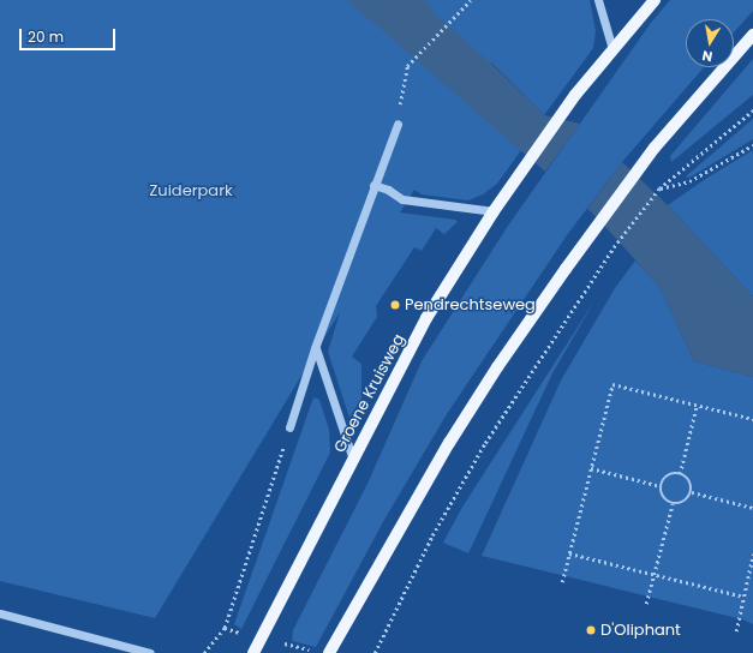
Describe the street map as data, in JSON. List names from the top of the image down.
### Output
{
  "streets": {
    "main road": ["Groene Kruisweg"]
  },
  "parks": ["Zuiderpark"],
  "places": ["Pendrechtseweg", "D'Oliphant"],
  "scale_bar": "20 m",
  "north": "bottom"
}
